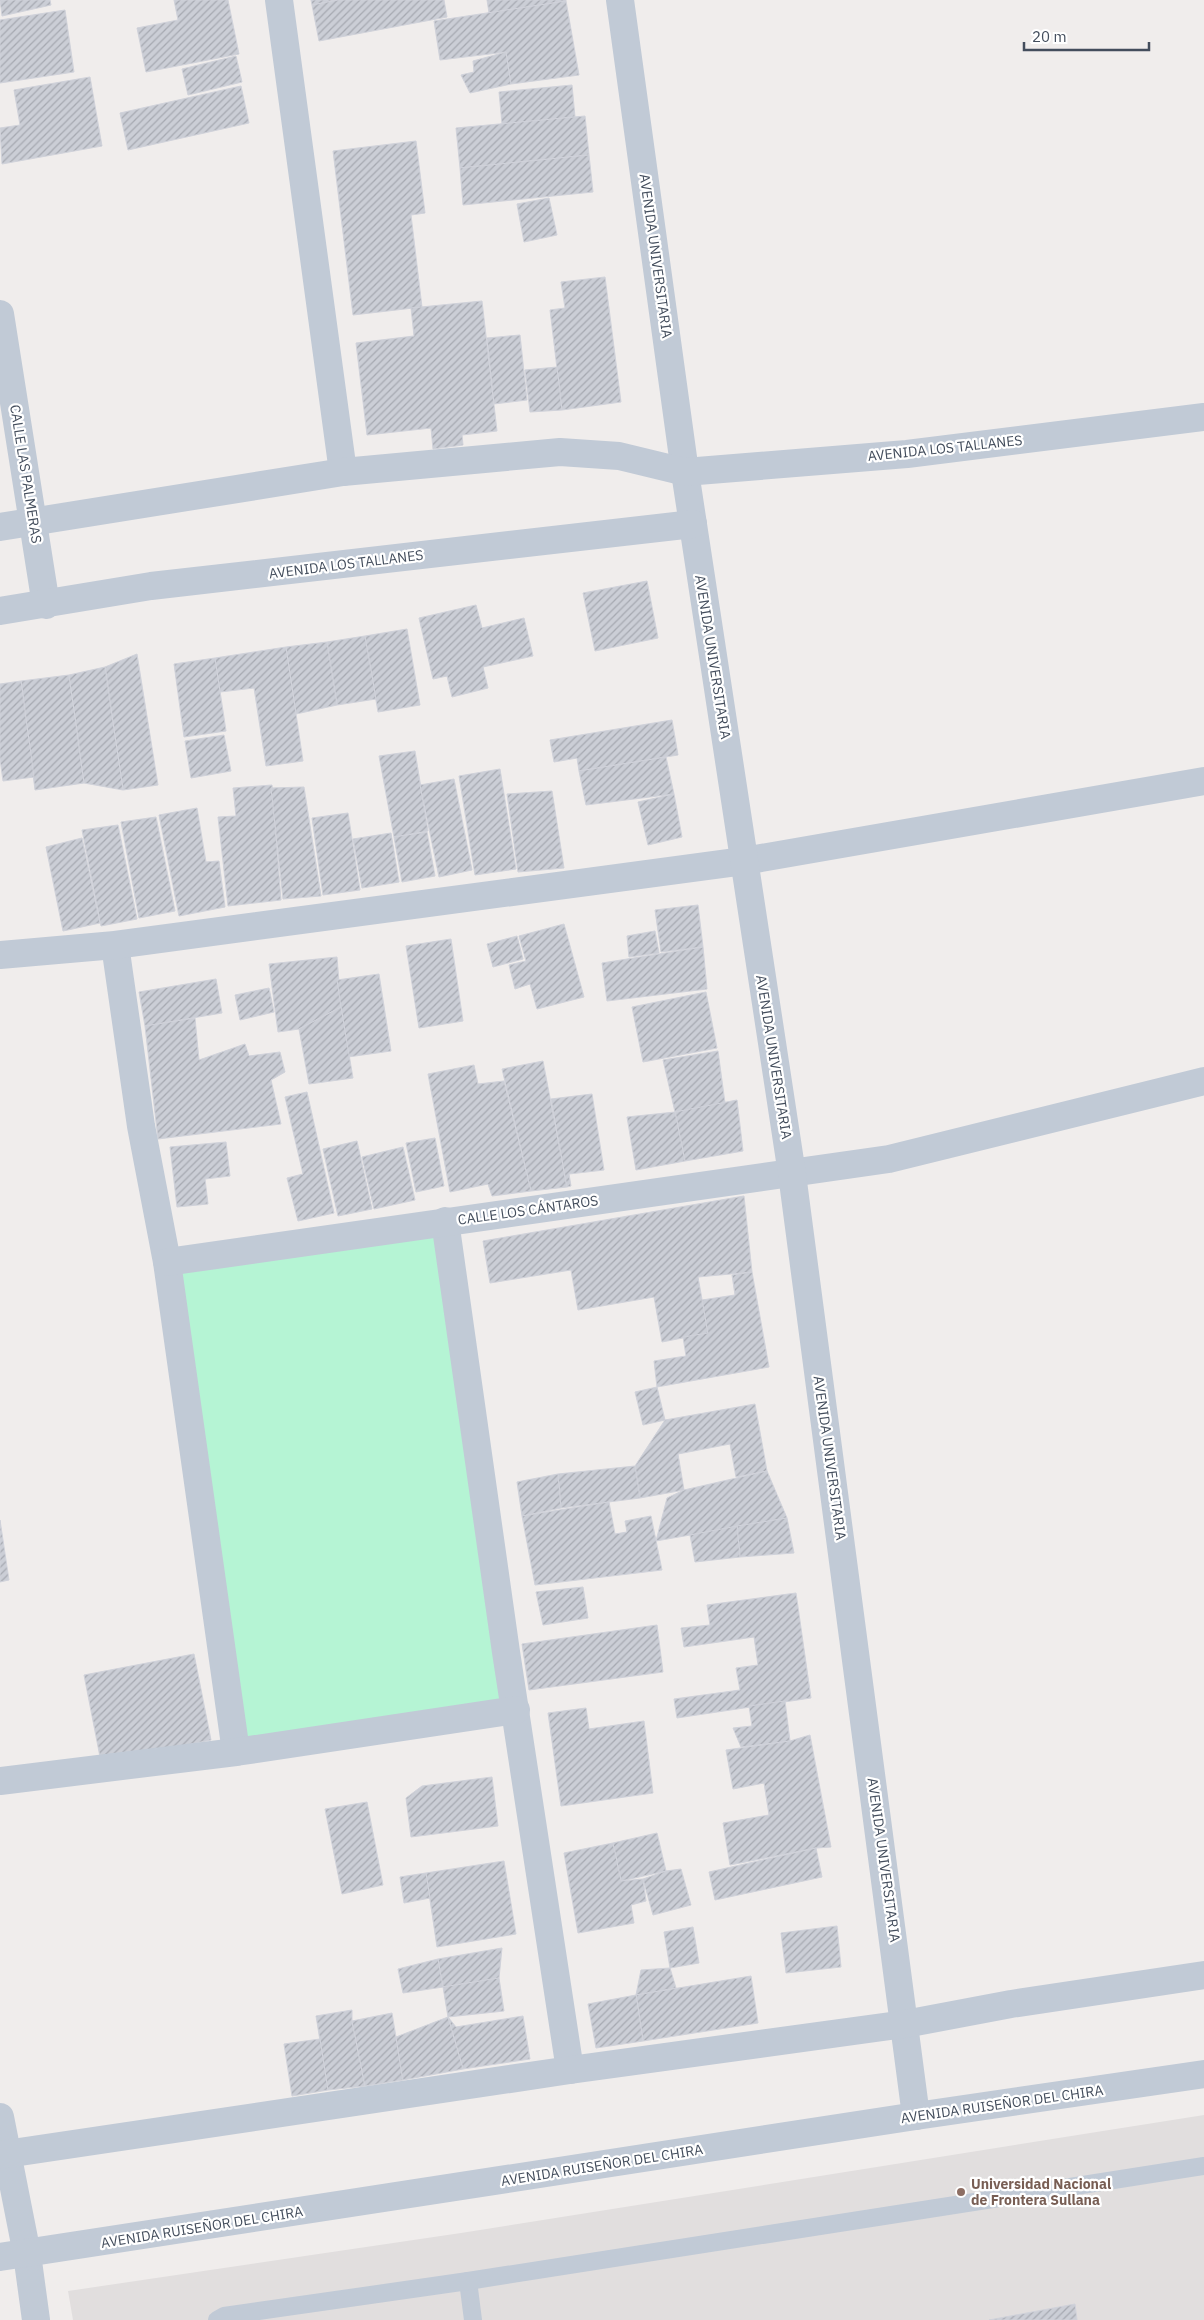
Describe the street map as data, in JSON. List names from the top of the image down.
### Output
{
  "streets": {
    "street": [
      "AVENIDA UNIVERSITARIA",
      "AVENIDA LOS TALLANES",
      "CALLE LAS PALMERAS",
      "CALLE LOS CÁNTAROS",
      "AVENIDA RUISEÑOR DEL CHIRA"
    ]
  },
  "crossings": [
    ["AVENIDA UNIVERSITARIA", "AVENIDA LOS TALLANES"],
    ["AVENIDA UNIVERSITARIA", "CALLE LOS CÁNTAROS"],
    ["AVENIDA UNIVERSITARIA", "AVENIDA RUISEÑOR DEL CHIRA"],
    ["AVENIDA LOS TALLANES", "CALLE LAS PALMERAS"]
  ],
  "places": ["Universidad Nacional de Frontera Sullana"],
  "scale_bar": "20 m"
}
